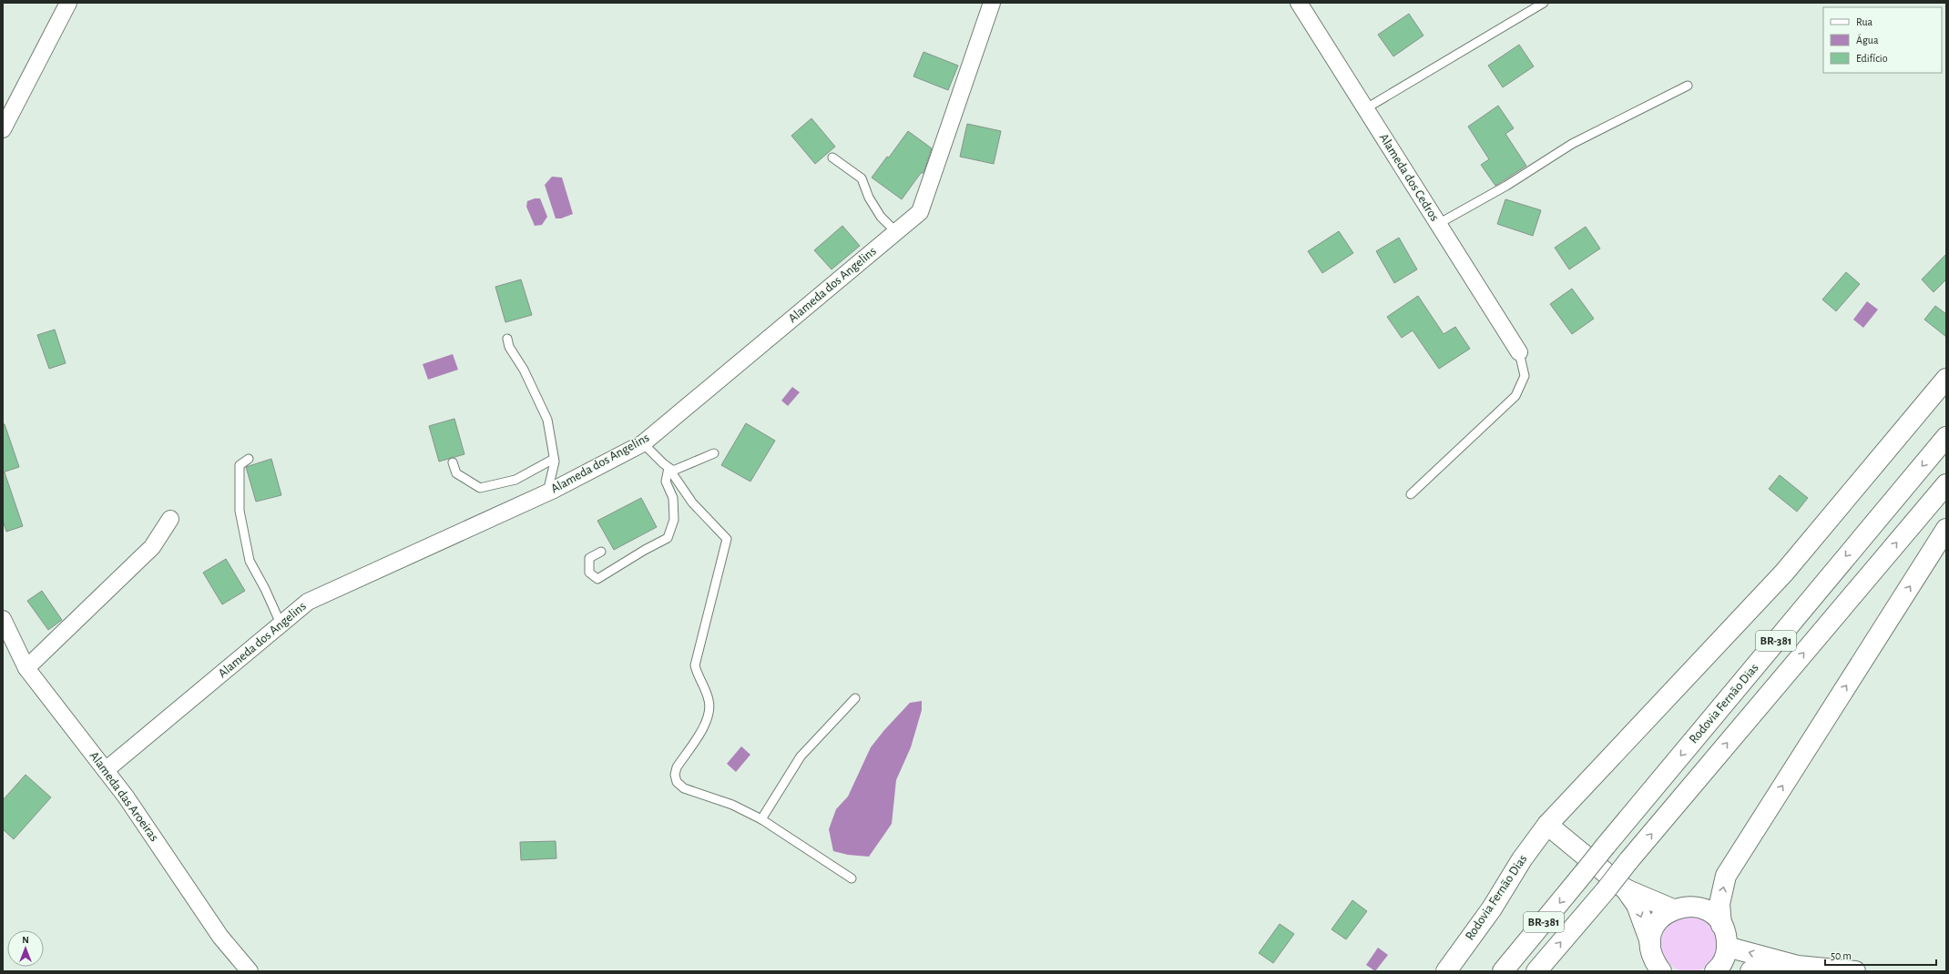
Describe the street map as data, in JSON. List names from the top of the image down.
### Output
{
  "streets": {
    "main road": ["BR-381", "Rodovia Fernão Dias"],
    "street": ["Alameda dos Cedros", "Alameda dos Angelins", "Alameda das Aroeiras"]
  },
  "crossings": [
    ["Alameda dos Angelins", "Alameda das Aroeiras"]
  ],
  "legend": ["Rua", "Água", "Edifício"],
  "scale_bar": "50 m",
  "north": "top"
}
